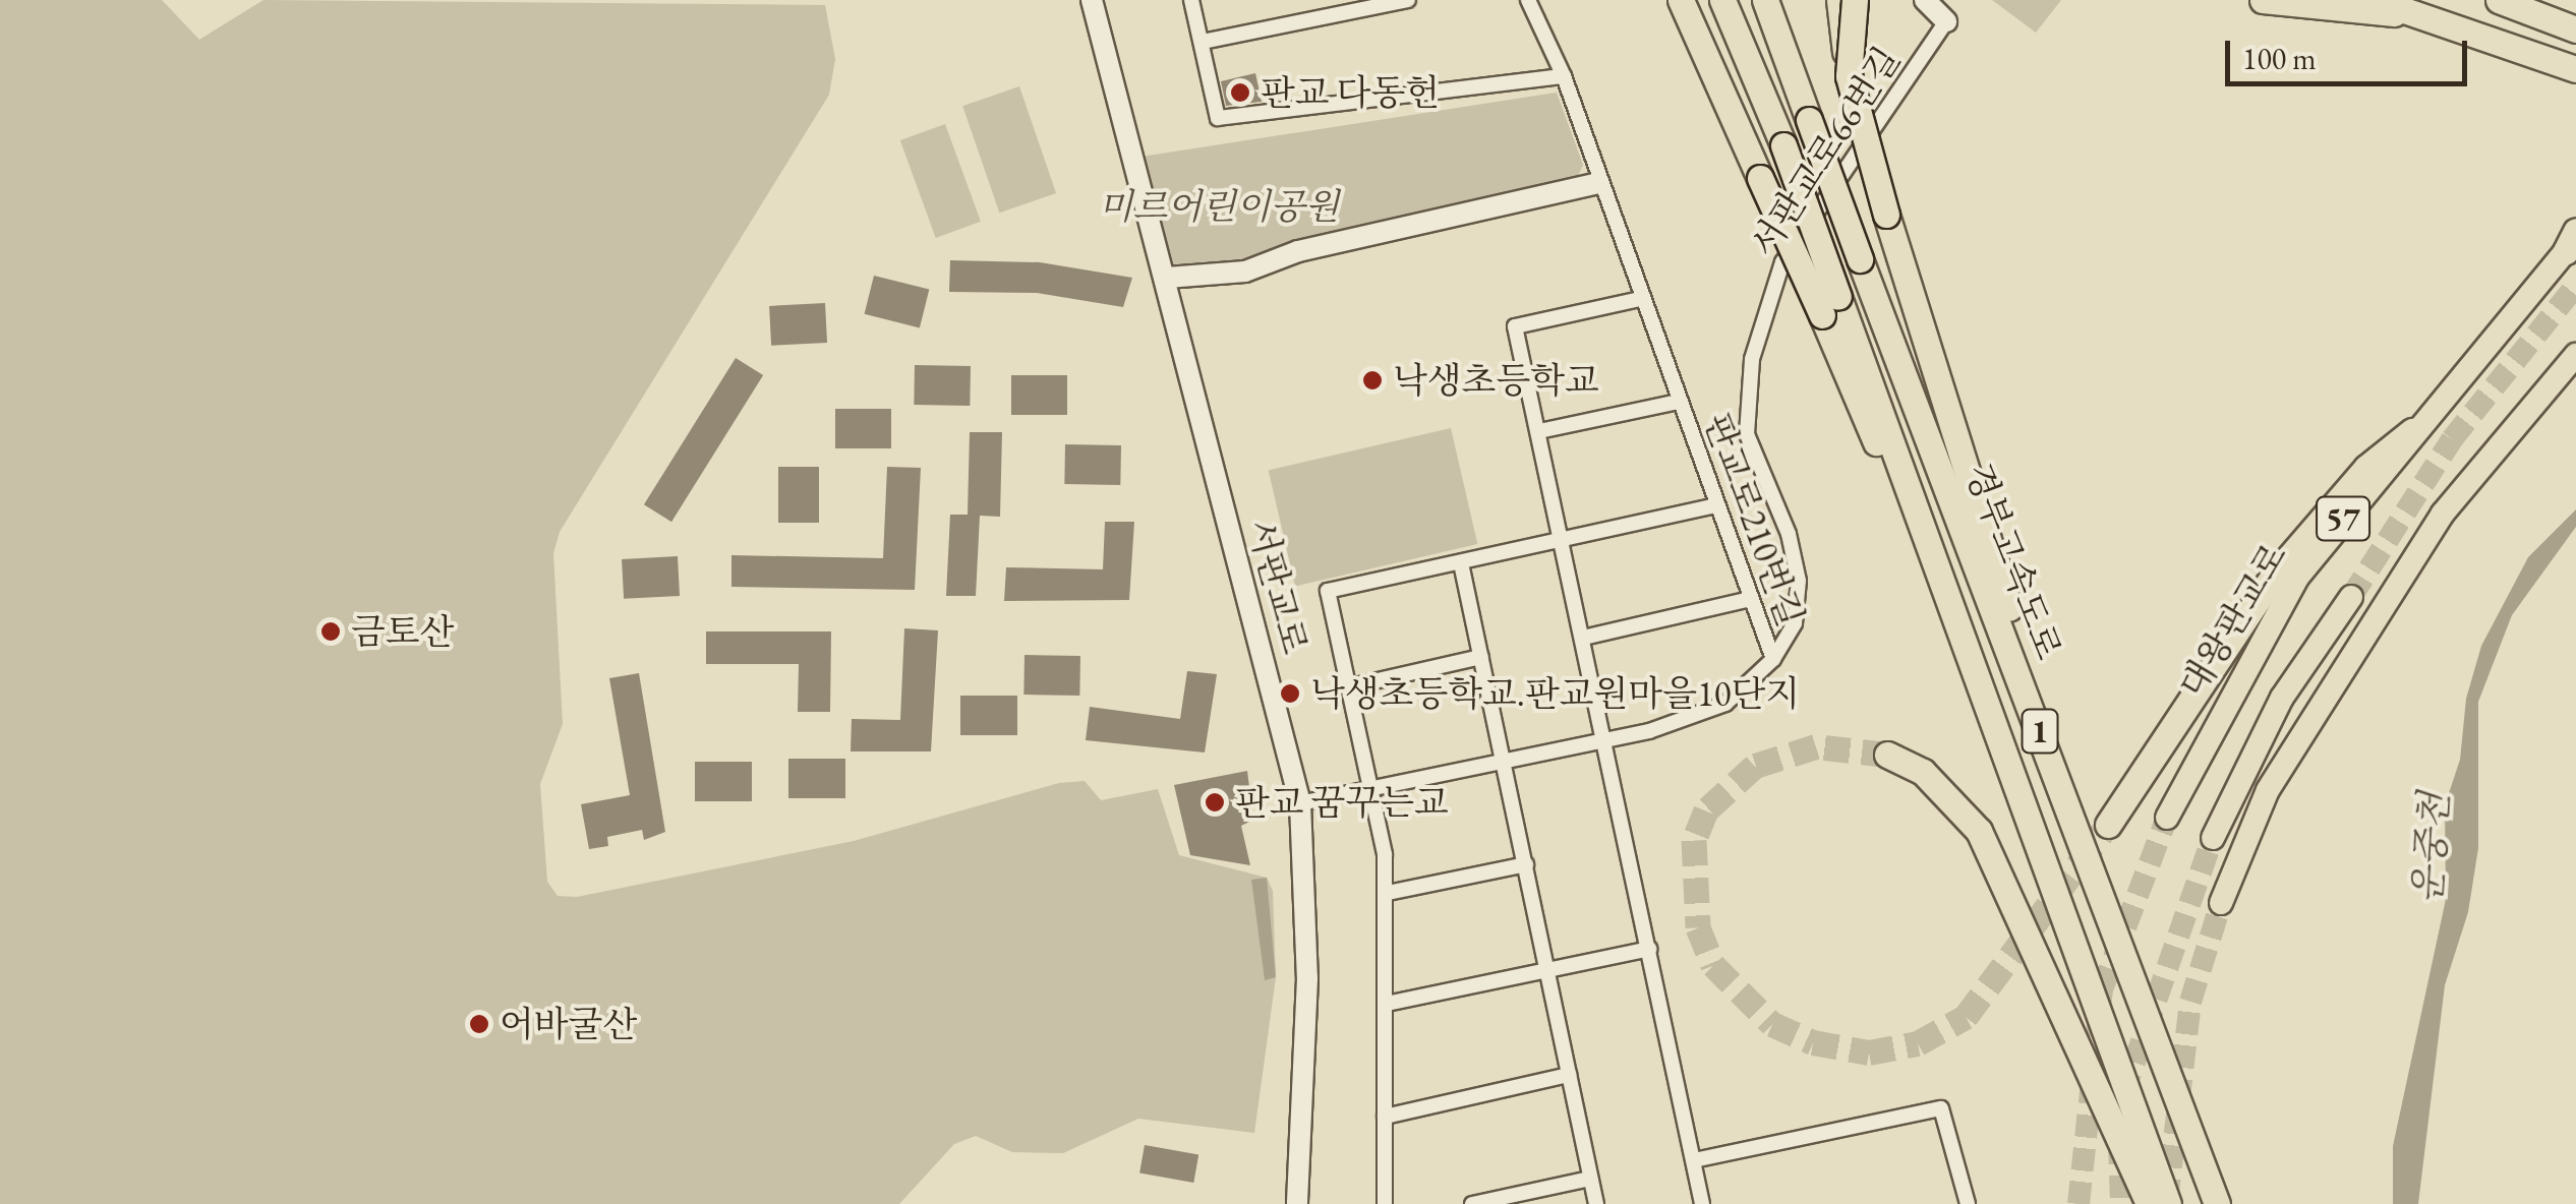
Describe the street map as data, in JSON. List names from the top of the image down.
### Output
{
  "streets": {
    "highway": ["경부고속도로", "1"],
    "main road": ["57", "대왕판교로"],
    "street": ["서판교로66번길", "판교로210번길", "서판교로"]
  },
  "crossings": [
    ["서판교로66번길", "판교로210번길"],
    ["서판교로66번길", "서판교로"]
  ],
  "water": ["운중천"],
  "parks": ["미르어린이공원"],
  "places": [
    "판교 다동헌",
    "낙생초등학교",
    "금토산",
    "낙생초등학교.판교원마을10단지",
    "판교 꿈꾸는교",
    "어바굴산"
  ],
  "scale_bar": "100 m"
}
